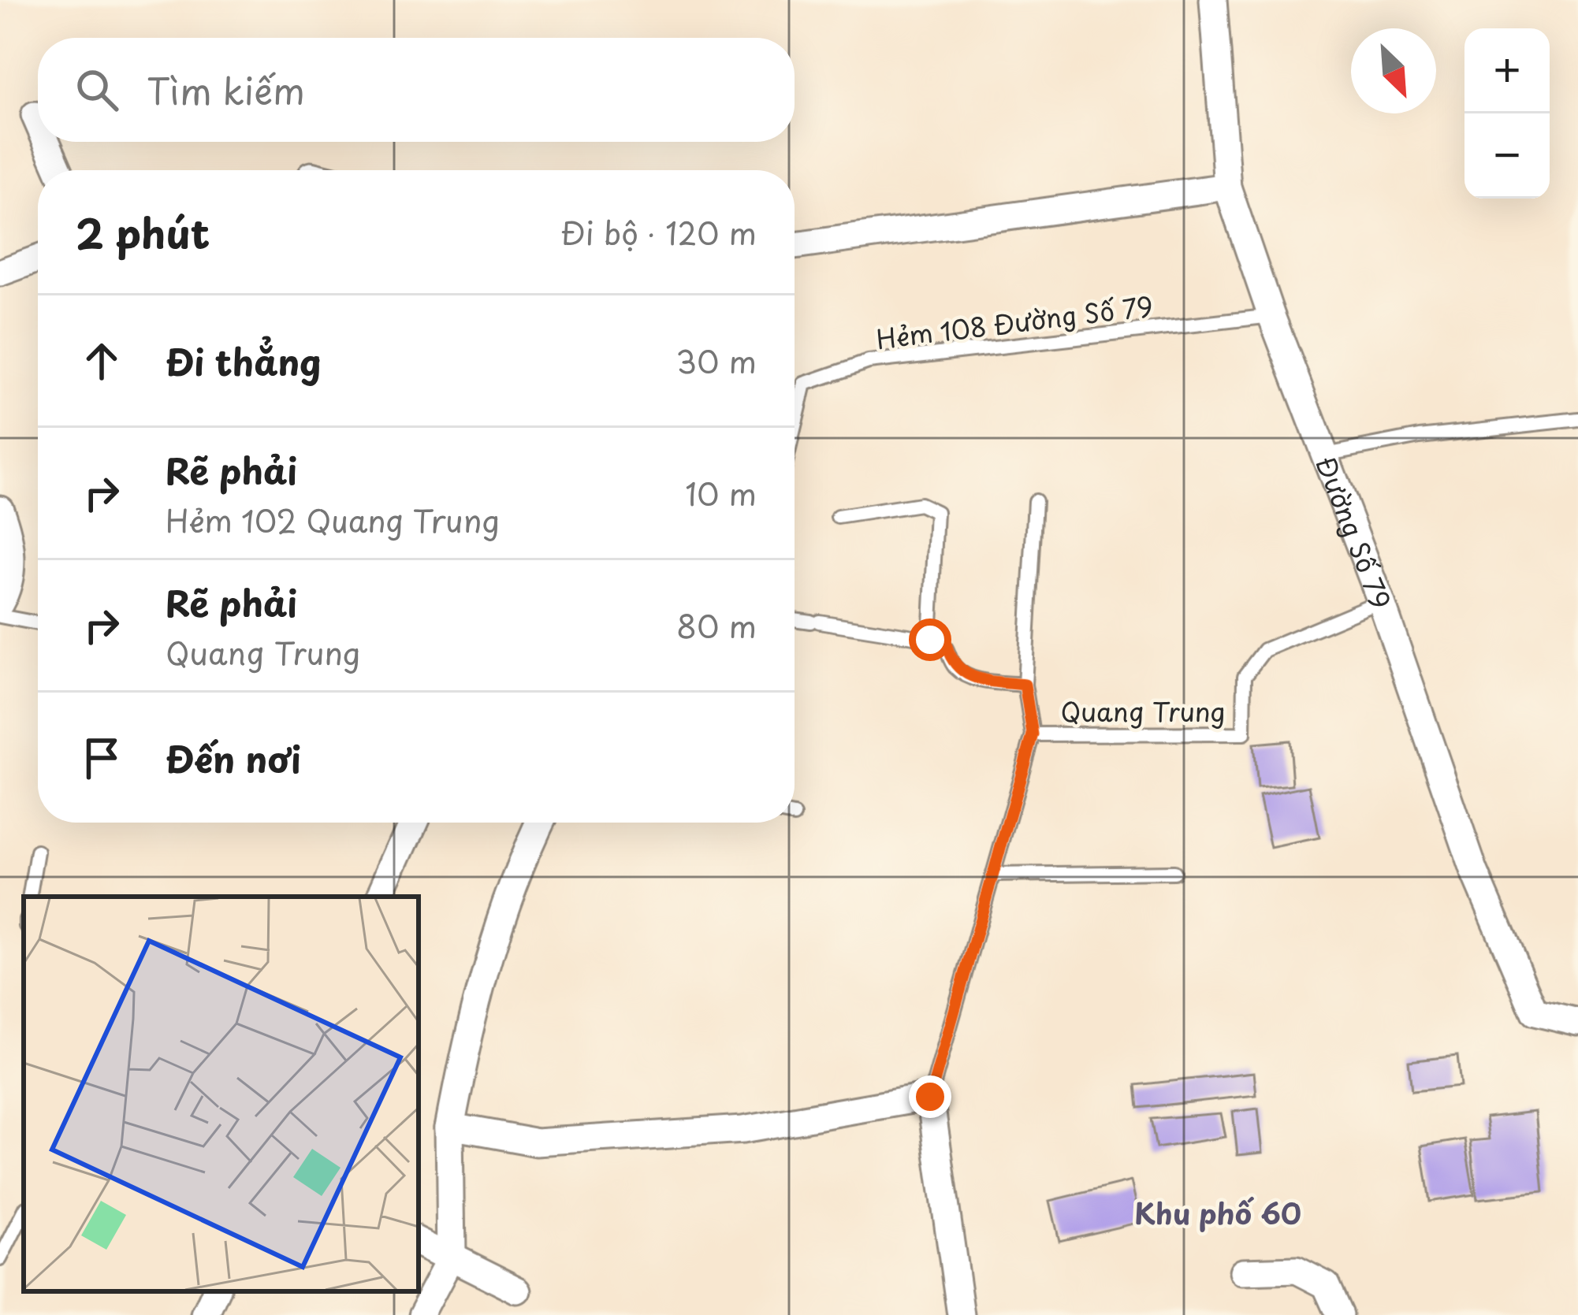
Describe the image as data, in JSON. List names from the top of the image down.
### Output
{
  "streets": {
    "street": ["Đường Số 79"],
    "lane": ["Hẻm 108 Đường Số 79", "Quang Trung"]
  },
  "crossings": [
    ["Hẻm 108 Đường Số 79", "Đường Số 79"],
    ["Đường Số 79", "Quang Trung"]
  ],
  "districts": ["Khu phố 60"],
  "north": "bottom right",
  "page": {
    "map_buttons": ["+", "−"],
    "search": "Tìm kiếm",
    "heading": ["2 phút", "Đi bộ · 120 m"],
    "list": [
      ["Đi thẳng", "30 m"],
      ["Rẽ phải", "Hẻm 102 Quang Trung", "10 m"],
      ["Rẽ phải", "Quang Trung", "80 m"],
      "Đến nơi"
    ]
  }
}
